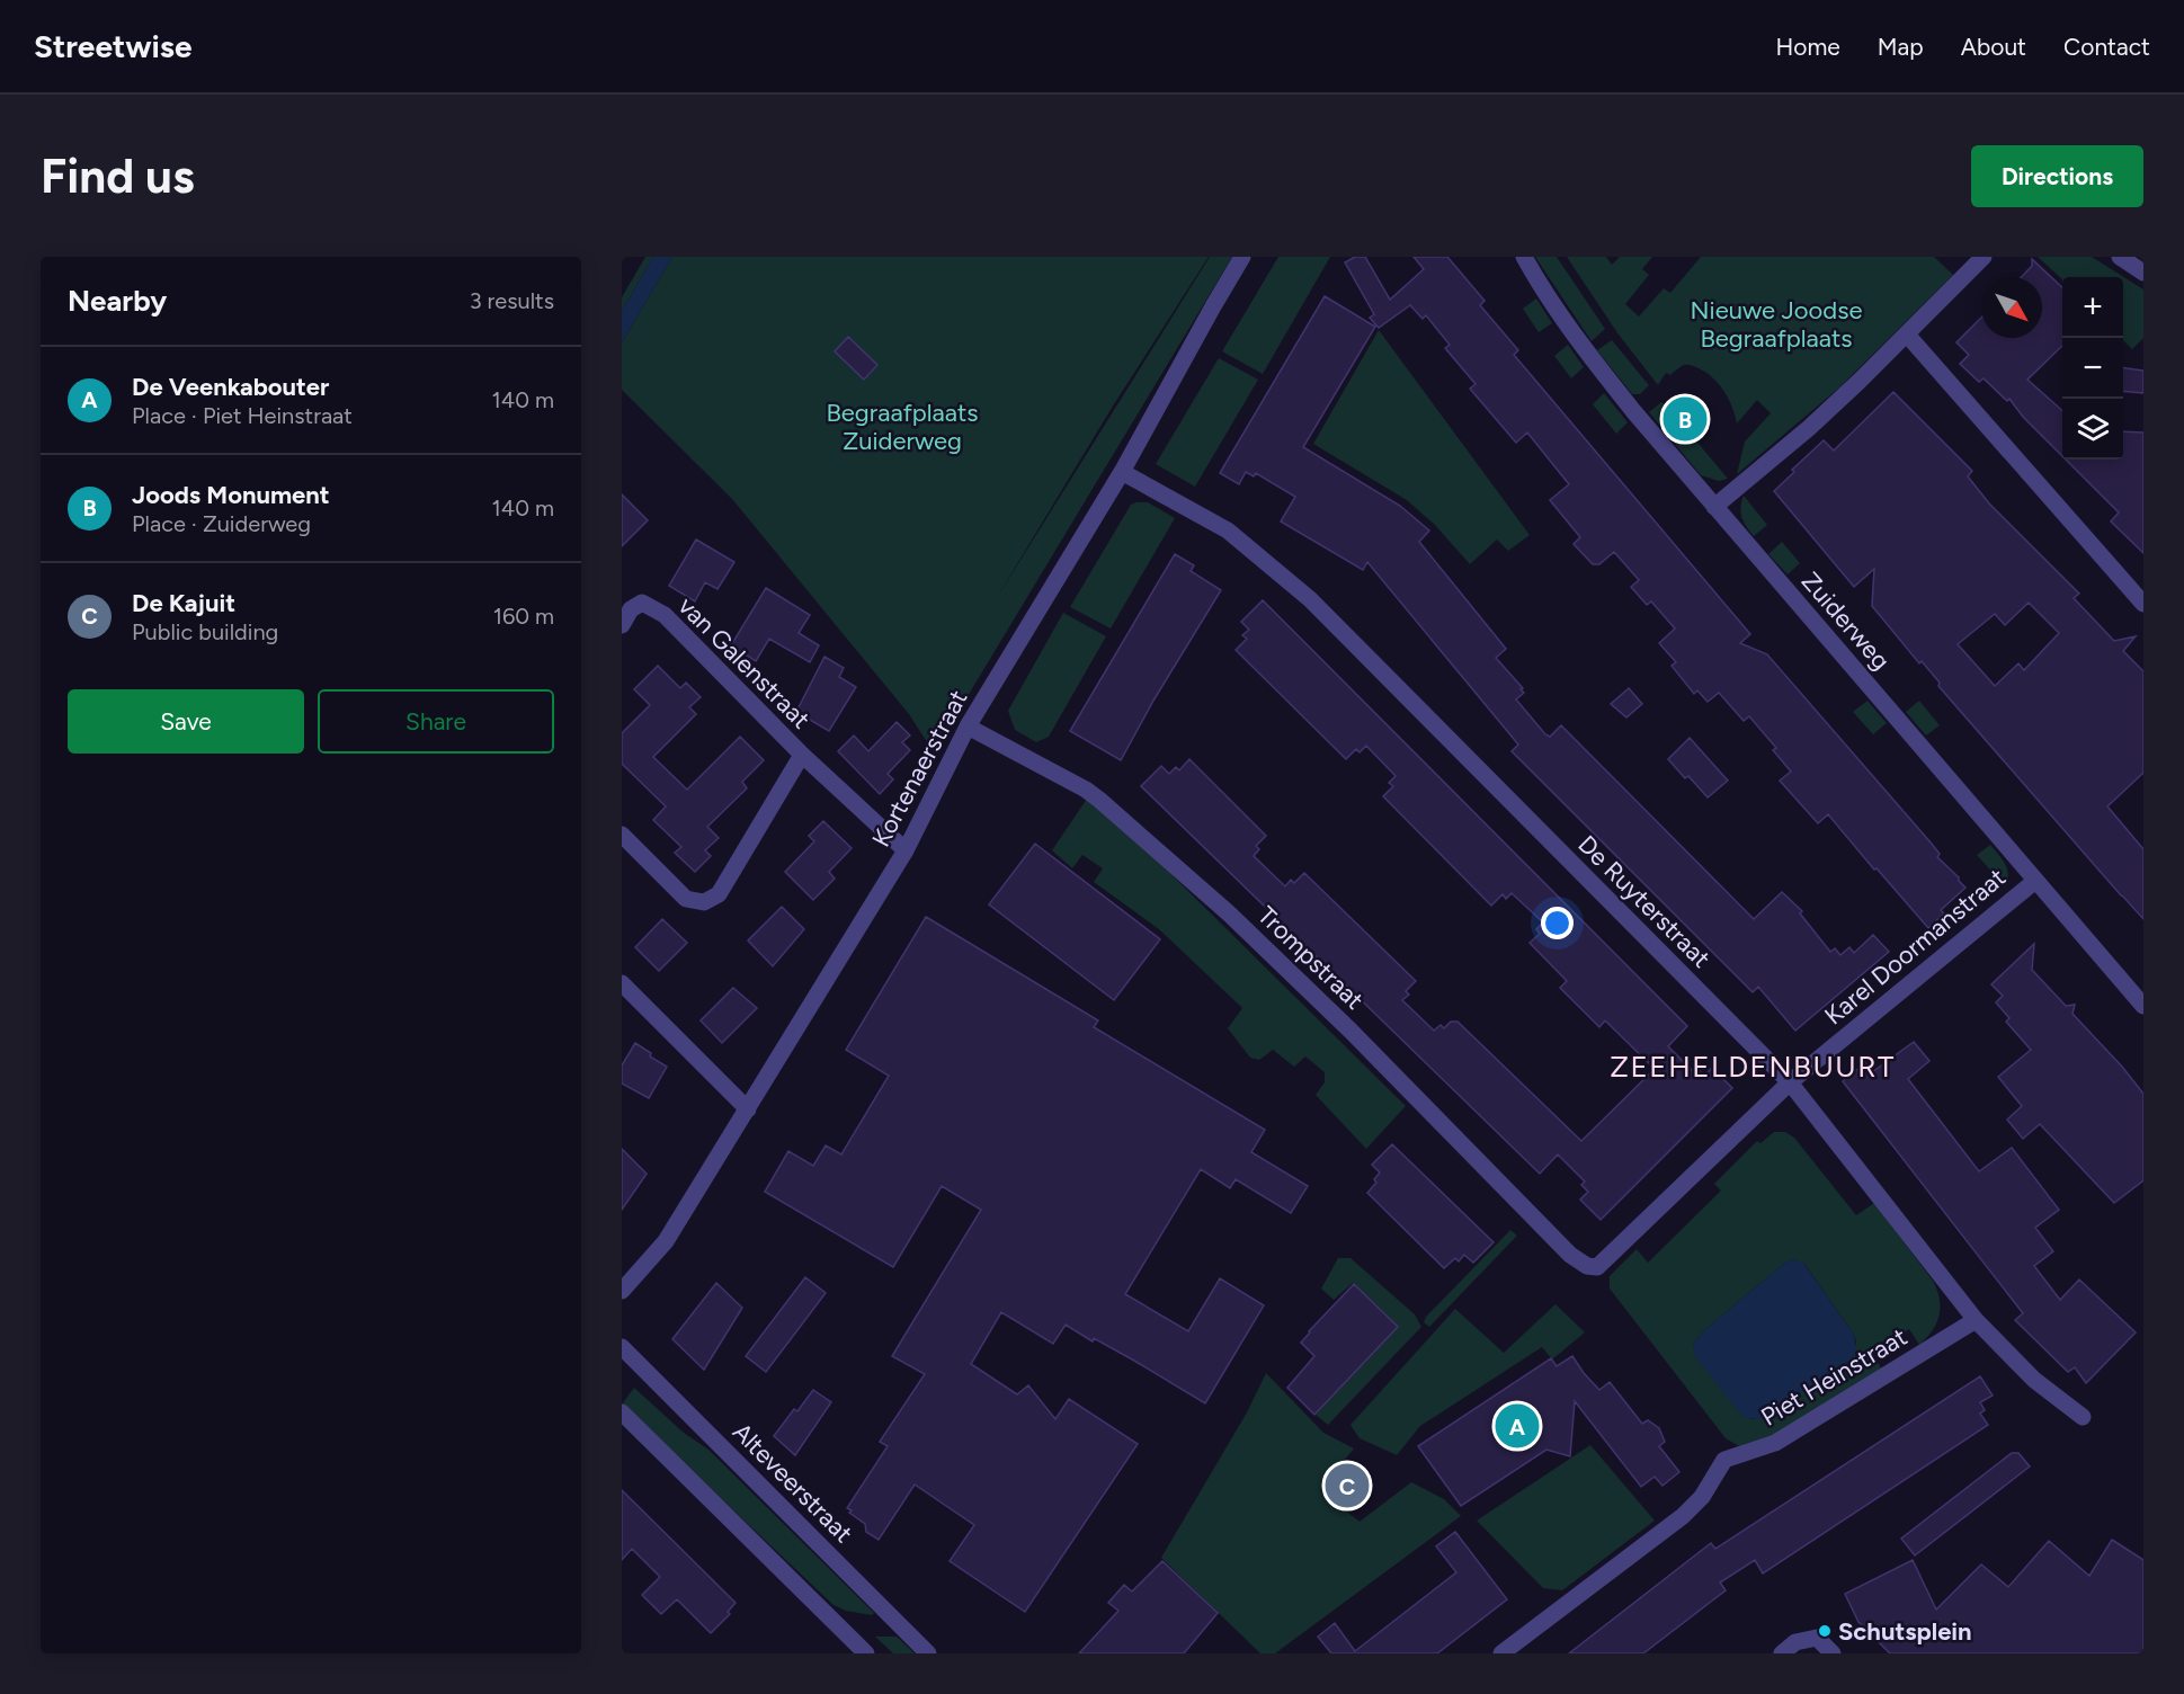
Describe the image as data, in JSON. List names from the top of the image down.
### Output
{
  "streets": {
    "street": [
      "Zuiderweg",
      "van Galenstraat",
      "Kortenaerstraat",
      "De Ruyterstraat",
      "Karel Doormanstraat",
      "Trompstraat",
      "Piet Heinstraat",
      "Alteveerstraat"
    ]
  },
  "crossings": [
    ["Zuiderweg", "Karel Doormanstraat"],
    ["van Galenstraat", "Kortenaerstraat"],
    ["Kortenaerstraat", "De Ruyterstraat"],
    ["Kortenaerstraat", "Trompstraat"],
    ["De Ruyterstraat", "Karel Doormanstraat"],
    ["De Ruyterstraat", "Piet Heinstraat"],
    ["Karel Doormanstraat", "Trompstraat"]
  ],
  "districts": ["ZEEHELDENBUURT"],
  "parks": ["Nieuwe Joodse Begraafplaats", "Begraafplaats Zuiderweg"],
  "places": ["Schutsplein"],
  "north": "bottom right",
  "page": {
    "header": "Streetwise",
    "nav": [
      "Home",
      "Map",
      "About",
      "Contact"
    ],
    "buttons": [
      "Directions",
      ["Save", "Share"]
    ],
    "title": "Find us",
    "heading": ["Nearby", "3 results"],
    "map_buttons": ["+", "−"],
    "list": [
      {
        "mark": "A",
        "name": "De Veenkabouter",
        "note": "Place · Piet Heinstraat",
        "value": "140 m"
      },
      {
        "mark": "B",
        "name": "Joods Monument",
        "note": "Place · Zuiderweg",
        "value": "140 m"
      },
      {
        "mark": "C",
        "name": "De Kajuit",
        "note": "Public building",
        "value": "160 m"
      }
    ],
    "pins": ["B", "A", "C"]
  }
}
